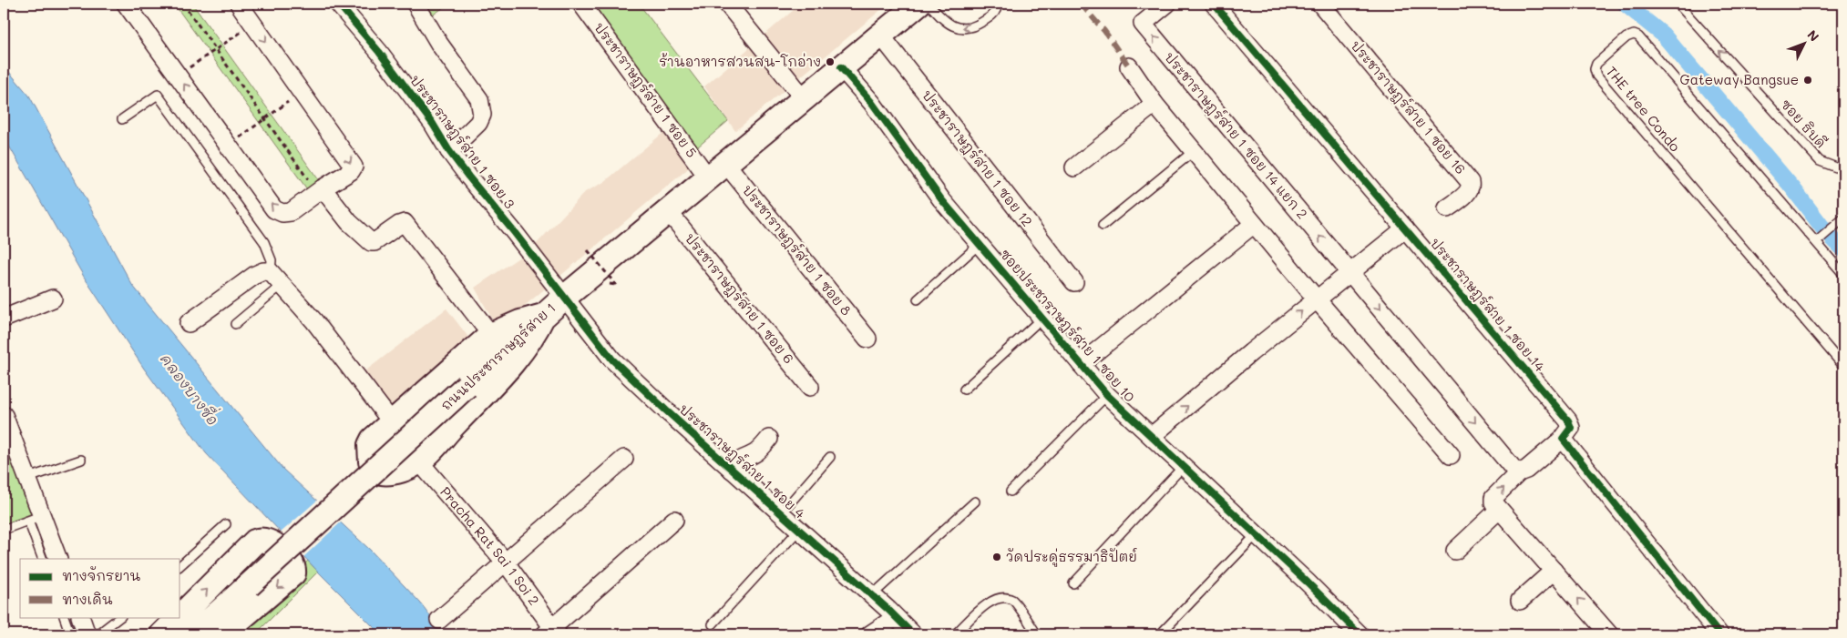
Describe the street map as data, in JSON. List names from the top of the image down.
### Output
{
  "streets": {
    "main road": ["ถนนประชาราษฎร์สาย 1"],
    "street": [
      "ประชาราษฎร์สาย 1 ซอย 5",
      "ประชาราษฎร์สาย 1 ซอย 16",
      "ประชาราษฎร์สาย 1 ซอย 14 แยก 2",
      "ประชาราษฎร์สาย 1 ซอย 3",
      "ประชาราษฎร์สาย 1 ซอย 12",
      "ประชาราษฎร์สาย 1 ซอย 8",
      "ประชาราษฎร์สาย 1 ซอย 6",
      "ประชาราษฎร์สาย 1 ซอย 14",
      "ซอยประชาราษฎร์สาย 1 ซอย 10",
      "ประชาราษฎร์สาย 1 ซอย 4",
      "Pracha Rat Sai 1 Soi 2"
    ],
    "lane": ["THE tree Condo", "ซอย ธิบดี"]
  },
  "crossings": [
    ["ประชาราษฎร์สาย 1 ซอย 5", "ประชาราษฎร์สาย 1 ซอย 8"],
    ["ประชาราษฎร์สาย 1 ซอย 5", "ถนนประชาราษฎร์สาย 1"],
    ["ประชาราษฎร์สาย 1 ซอย 3", "ถนนประชาราษฎร์สาย 1"],
    ["ประชาราษฎร์สาย 1 ซอย 3", "ประชาราษฎร์สาย 1 ซอย 4"],
    ["ประชาราษฎร์สาย 1 ซอย 12", "ถนนประชาราษฎร์สาย 1"],
    ["ประชาราษฎร์สาย 1 ซอย 8", "ถนนประชาราษฎร์สาย 1"],
    ["ประชาราษฎร์สาย 1 ซอย 6", "ถนนประชาราษฎร์สาย 1"],
    ["ซอยประชาราษฎร์สาย 1 ซอย 10", "ถนนประชาราษฎร์สาย 1"],
    ["ถนนประชาราษฎร์สาย 1", "ประชาราษฎร์สาย 1 ซอย 4"]
  ],
  "one_way": ["ซอย ธิบดี"],
  "water": ["คลองบางซื่อ"],
  "places": ["ร้านอาหารสวนสน-โกอ่าง", "Gateway Bangsue", "วัดประดู่ธรรมาธิปัตย์"],
  "legend": ["ทางจักรยาน", "ทางเดิน"],
  "north": "top right"
}
